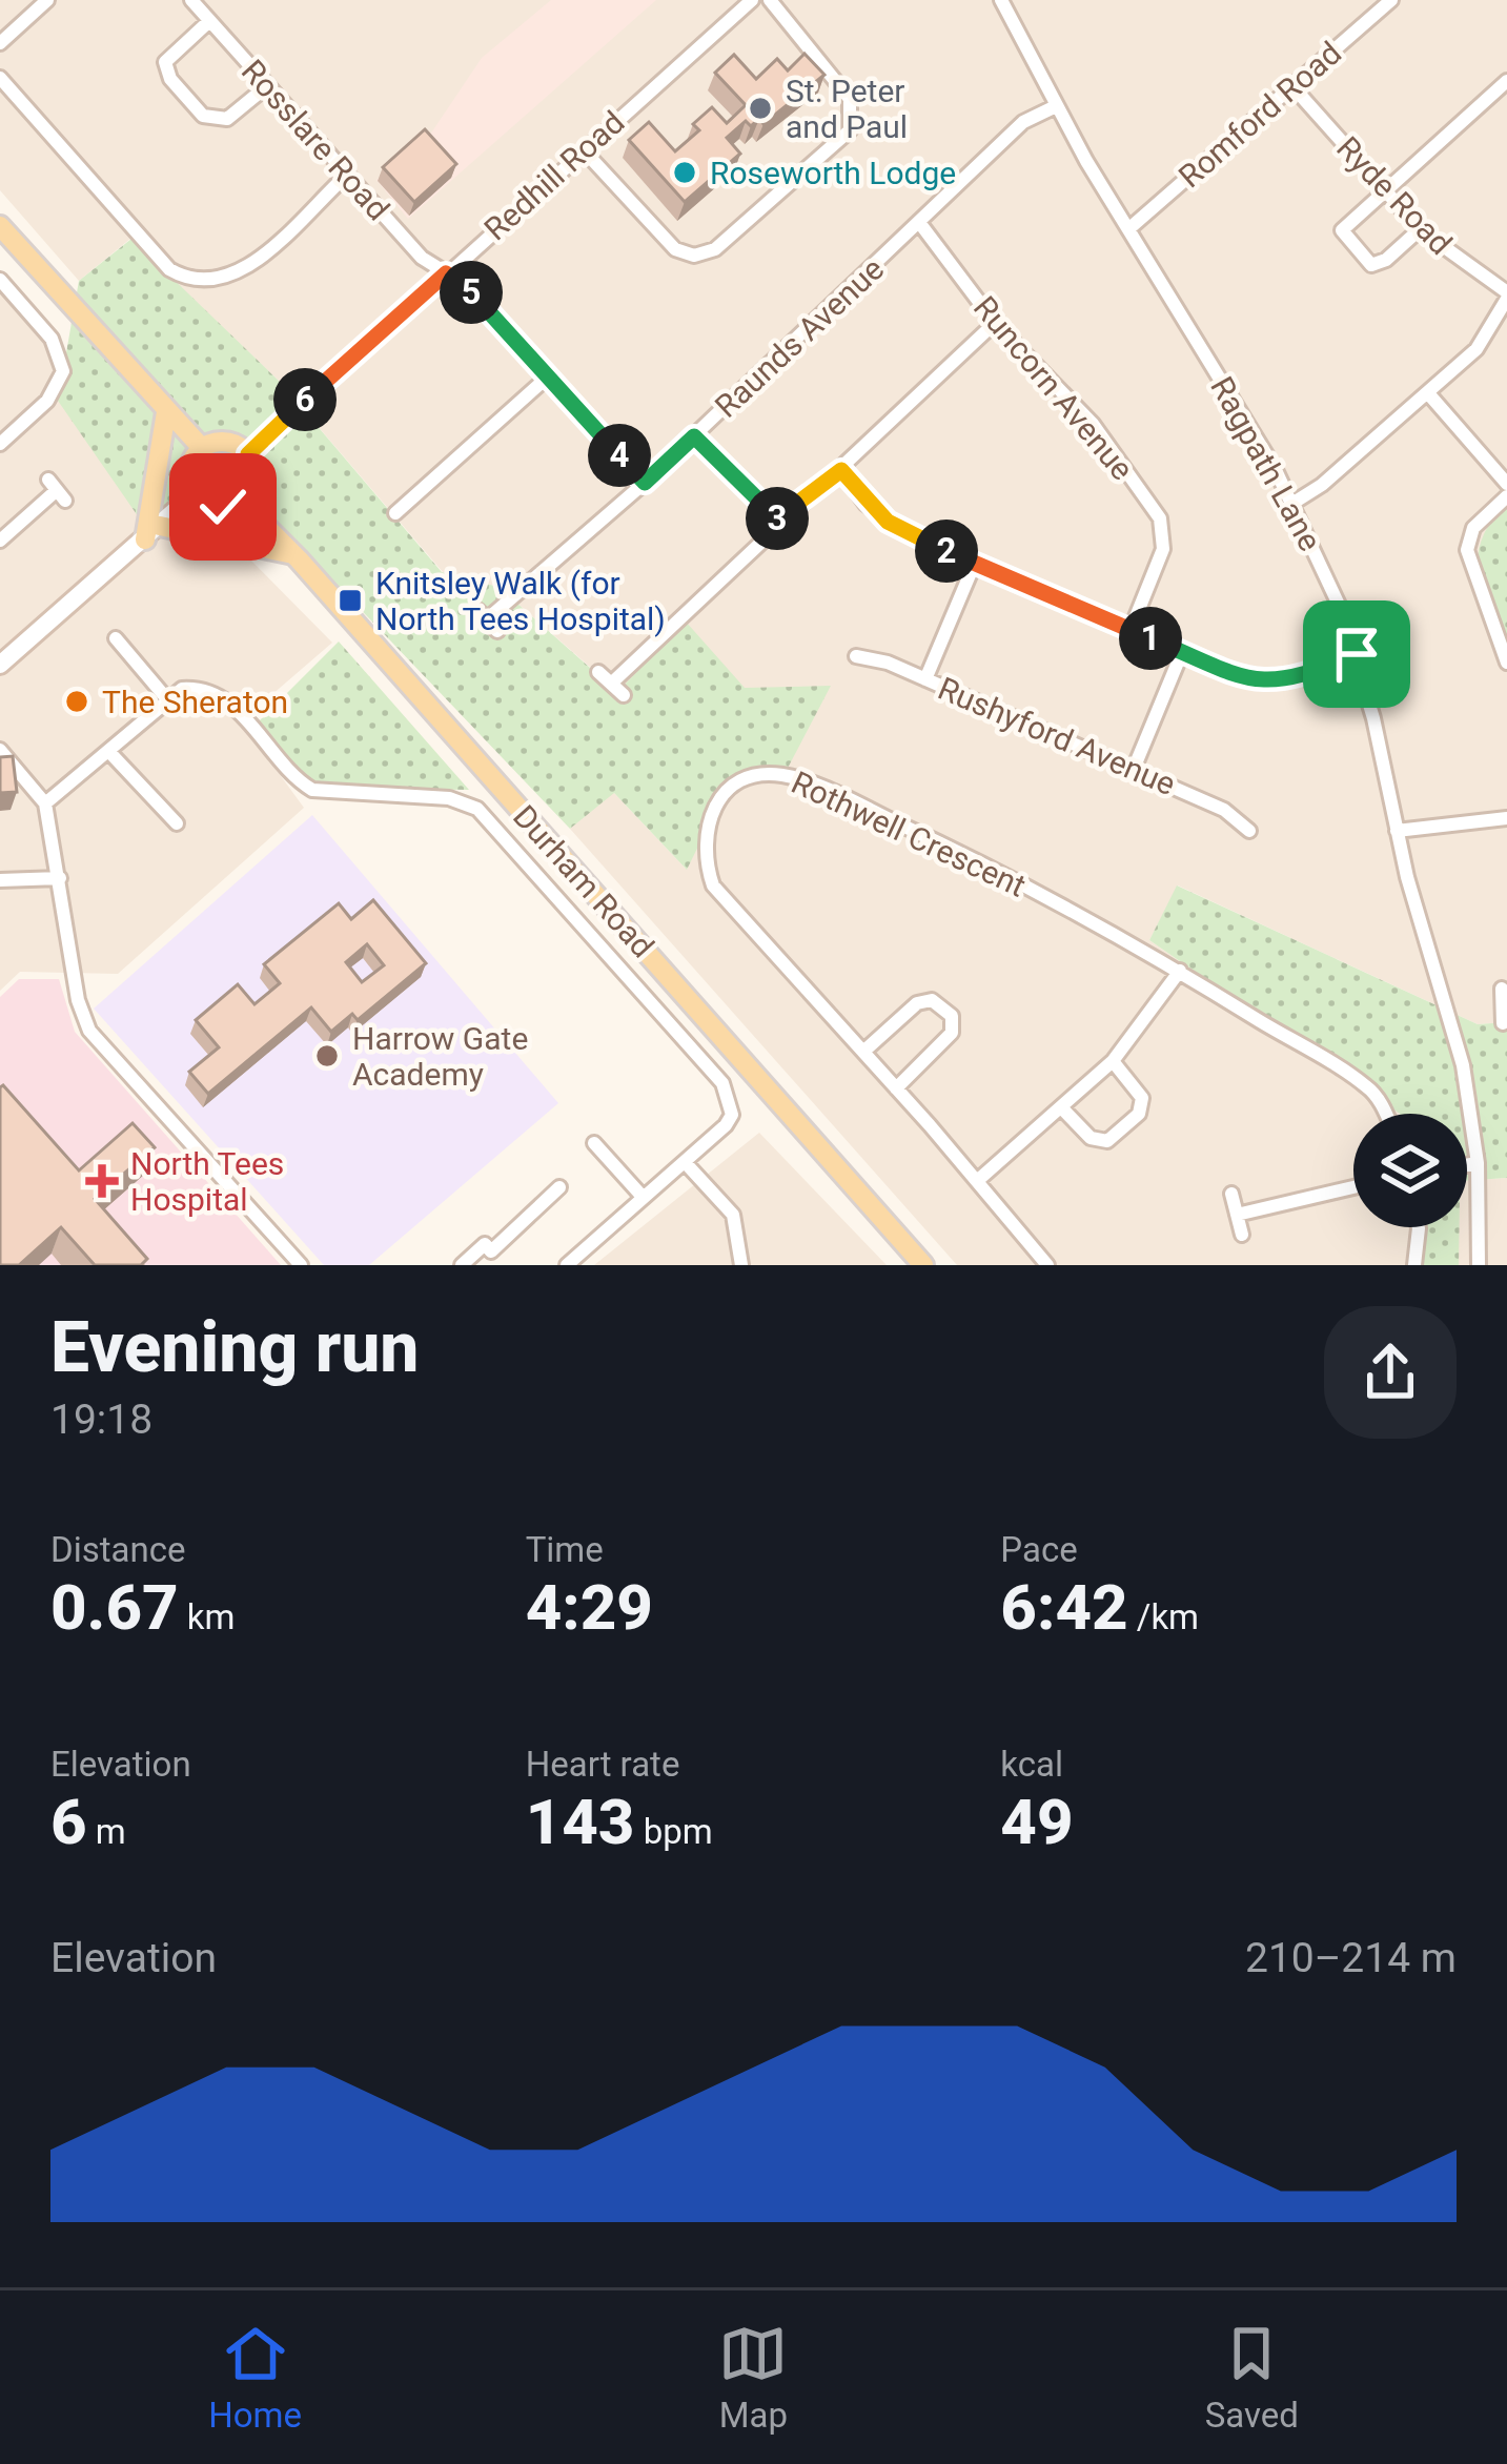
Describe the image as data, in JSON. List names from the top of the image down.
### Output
{
  "streets": {
    "main road": ["Durham Road"],
    "street": [
      "Romford Road",
      "Rosslare Road",
      "Redhill Road",
      "Ryde Road",
      "Raunds Avenue",
      "Runcorn Avenue",
      "Ragpath Lane",
      "Rushyford Avenue",
      "Rothwell Crescent"
    ]
  },
  "crossings": [
    ["Romford Road", "Ryde Road"],
    ["Romford Road", "Ragpath Lane"],
    ["Rosslare Road", "Redhill Road"],
    ["Rosslare Road", "Raunds Avenue"],
    ["Redhill Road", "Durham Road"],
    ["Raunds Avenue", "Runcorn Avenue"],
    ["Raunds Avenue", "Ragpath Lane"]
  ],
  "places": {
    "other": [
      "St. Peter and Paul",
      "Roseworth Lodge",
      "The Sheraton",
      "Harrow Gate Academy"
    ],
    "transit": ["Knitsley Walk (for North Tees Hospital)"],
    "health": ["North Tees Hospital"]
  },
  "page": {
    "pins": [
      "5",
      "6",
      "4",
      "3",
      "2",
      "1"
    ],
    "heading": ["Evening run", "19:18"],
    "stats": [
      ["Distance", "0.67 km"],
      ["Time", "4:29"],
      ["Pace", "6:42 /km"],
      ["Elevation", "6 m"],
      ["Heart rate", "143 bpm"],
      ["kcal", "49"]
    ],
    "chart": ["Elevation", "210–214 m"],
    "tabs": ["Home", "Map", "Saved"]
  }
}
